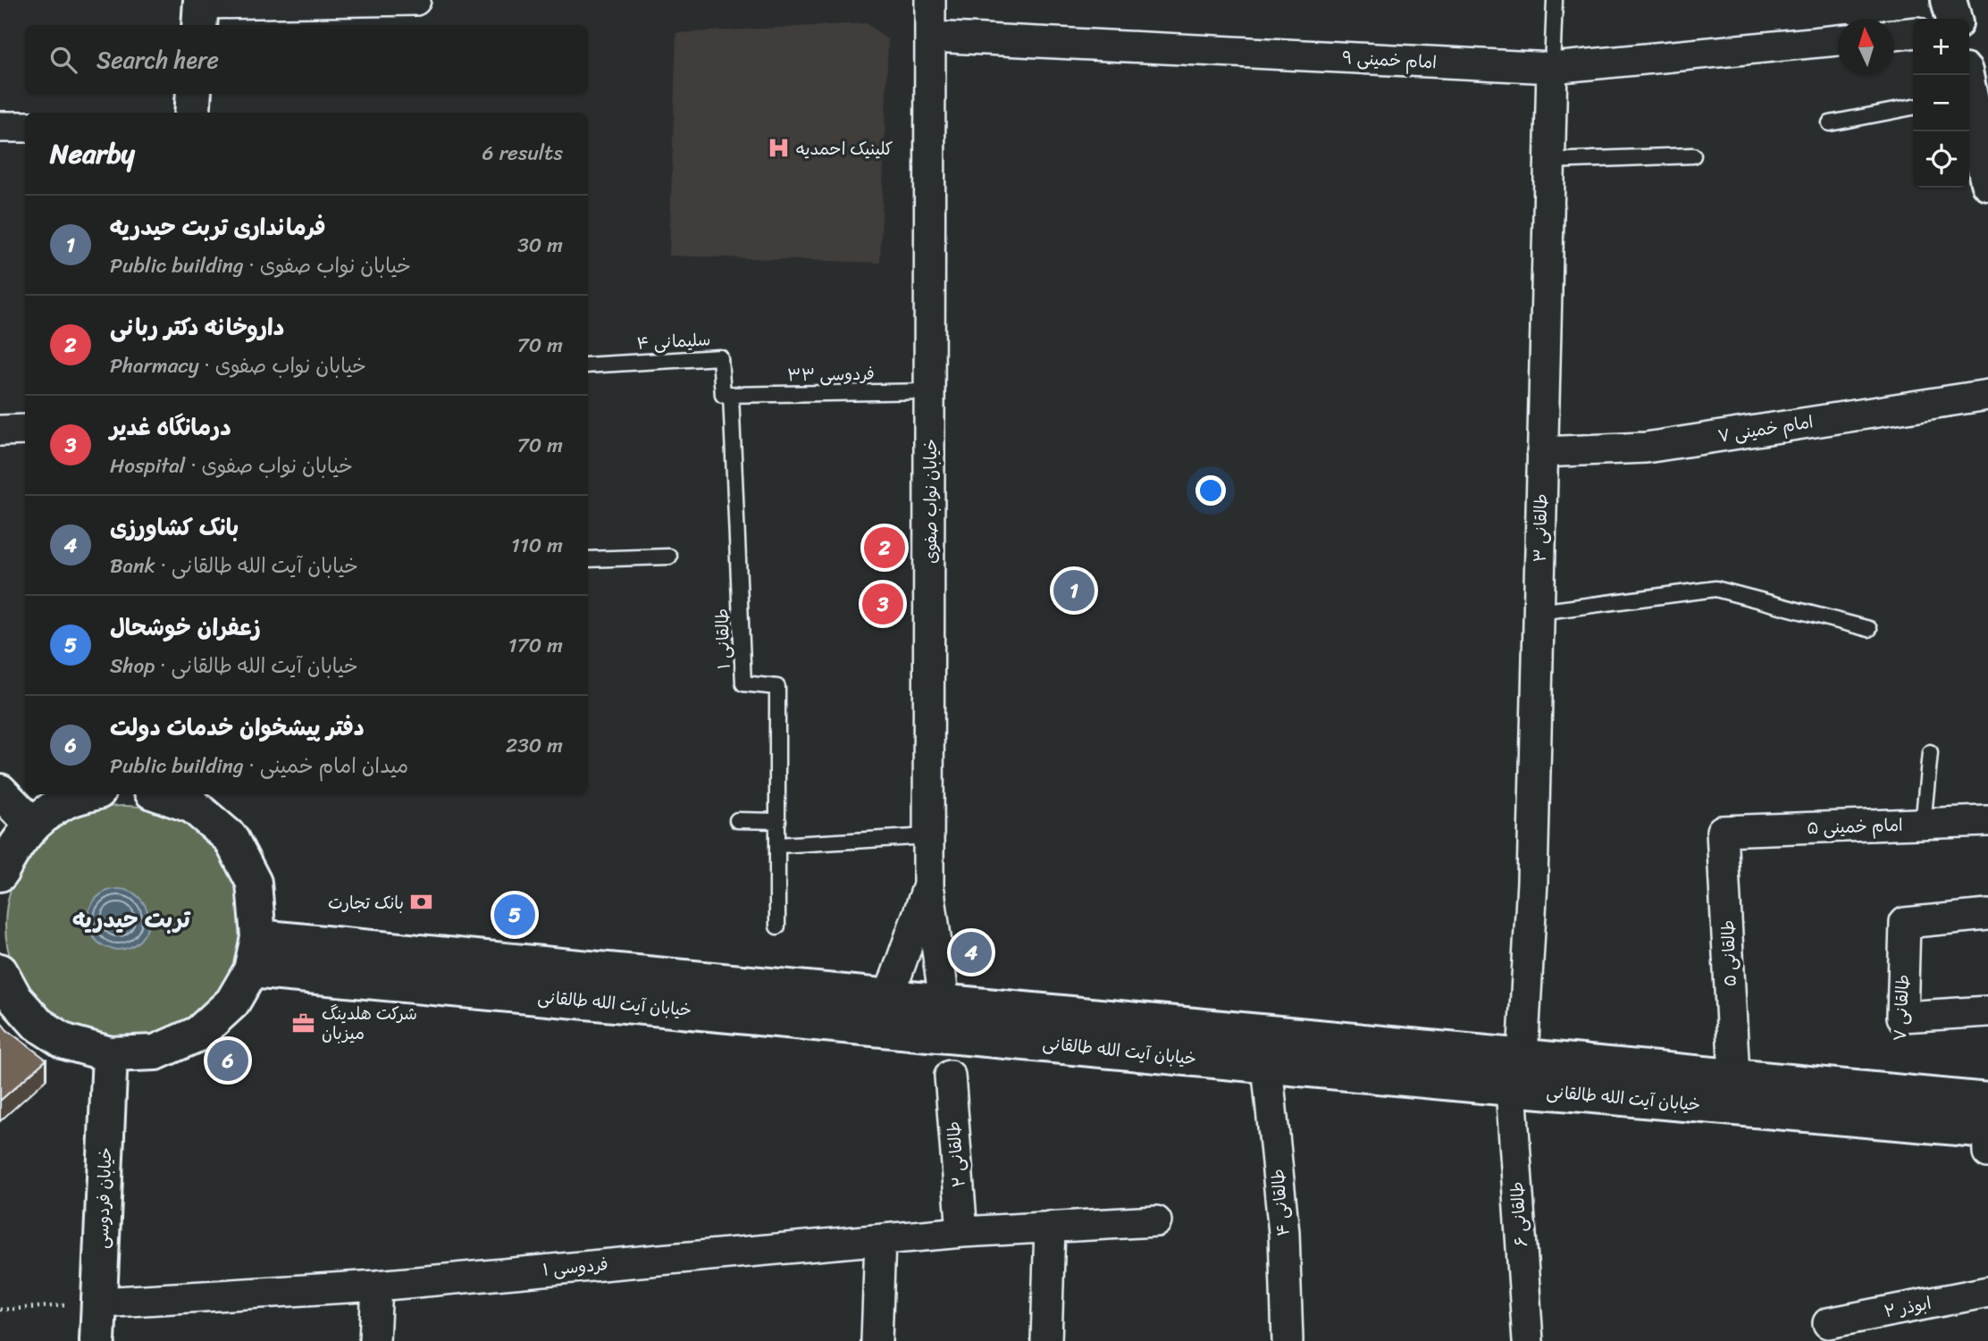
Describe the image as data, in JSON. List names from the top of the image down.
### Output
{
  "streets": {
    "main road": ["خیابان آیت الله طالقانی", "خیابان فردوسی"],
    "street": [
      "امام خمینی ۹",
      "امام خمینی ۷",
      "خیابان نواب صفوی",
      "طالقانی ۳",
      "امام خمینی ۵",
      "طالقانی ۵",
      "طالقانی ۷",
      "طالقانی ۲",
      "طالقانی ۴",
      "طالقانی ۶",
      "فردوسی ۱",
      "ابوذر ۲"
    ],
    "lane": ["سلیمانی ۴", "فردوسی ۳۳", "طالقانی ۱"]
  },
  "crossings": [
    ["امام خمینی ۹", "خیابان نواب صفوی"],
    ["امام خمینی ۹", "طالقانی ۳"],
    ["سلیمانی ۴", "فردوسی ۳۳"],
    ["سلیمانی ۴", "طالقانی ۱"],
    ["فردوسی ۳۳", "خیابان نواب صفوی"],
    ["فردوسی ۳۳", "طالقانی ۱"],
    ["امام خمینی ۷", "طالقانی ۳"],
    ["خیابان نواب صفوی", "خیابان آیت الله طالقانی"],
    ["طالقانی ۳", "خیابان آیت الله طالقانی"],
    ["امام خمینی ۵", "طالقانی ۵"],
    ["طالقانی ۵", "خیابان آیت الله طالقانی"],
    ["خیابان آیت الله طالقانی", "طالقانی ۴"],
    ["خیابان آیت الله طالقانی", "طالقانی ۶"],
    ["طالقانی ۲", "فردوسی ۱"],
    ["خیابان فردوسی", "فردوسی ۱"]
  ],
  "districts": ["تربت حیدریه"],
  "places": {
    "hospital": ["کلینیک احمدیه"],
    "bank": ["بانک تجارت"],
    "office": ["شرکت هلدینگ میزبان"]
  },
  "north": "top",
  "page": {
    "map_buttons": ["+", "−"],
    "search": "Search here",
    "heading": ["Nearby", "6 results"],
    "list": [
      {
        "mark": "1",
        "name": "فرمانداری تربت حیدریه",
        "note": "Public building · خیابان نواب صفوی",
        "value": "30 m"
      },
      {
        "mark": "2",
        "name": "داروخانه دکتر ربانی",
        "note": "Pharmacy · خیابان نواب صفوی",
        "value": "70 m"
      },
      {
        "mark": "3",
        "name": "درمانگاه غدیر",
        "note": "Hospital · خیابان نواب صفوی",
        "value": "70 m"
      },
      {
        "mark": "4",
        "name": "بانک کشاورزی",
        "note": "Bank · خیابان آیت الله طالقانی",
        "value": "110 m"
      },
      {
        "mark": "5",
        "name": "زعفران خوشحال",
        "note": "Shop · خیابان آیت الله طالقانی",
        "value": "170 m"
      },
      {
        "mark": "6",
        "name": "دفتر پیشخوان خدمات دولت",
        "note": "Public building · میدان امام خمینی",
        "value": "230 m"
      }
    ],
    "pins": [
      "2",
      "1",
      "3",
      "5",
      "4",
      "6"
    ]
  }
}
